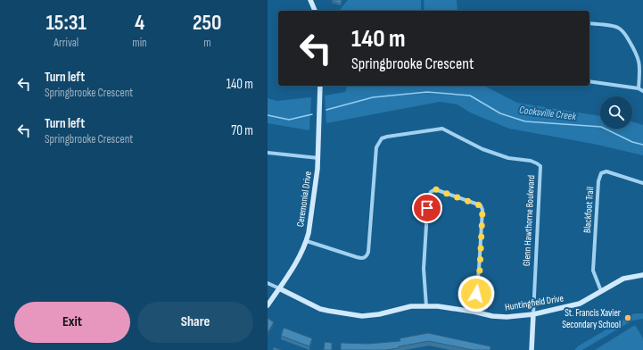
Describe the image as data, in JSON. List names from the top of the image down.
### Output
{
  "streets": {
    "street": [
      "Ceremonial Drive",
      "Blackfoot Trail",
      "Glenn Hawthorne Boulevard",
      "Huntingfield Drive"
    ]
  },
  "crossings": [
    ["Ceremonial Drive", "Glenn Hawthorne Boulevard"],
    ["Ceremonial Drive", "Huntingfield Drive"],
    ["Blackfoot Trail", "Huntingfield Drive"],
    ["Glenn Hawthorne Boulevard", "Huntingfield Drive"]
  ],
  "water": ["Cooksville Creek"],
  "places": ["St. Francis Xavier Secondary School"],
  "page": {
    "eta": [
      "15:31",
      "Arrival",
      "4",
      "min",
      "250",
      "m"
    ],
    "turn": ["140 m", "Springbrooke Crescent"],
    "list": [
      {
        "name": "Turn left",
        "note": "Springbrooke Crescent",
        "value": "140 m"
      },
      {
        "name": "Turn left",
        "note": "Springbrooke Crescent",
        "value": "70 m"
      }
    ],
    "buttons": ["Exit", "Share"]
  }
}
